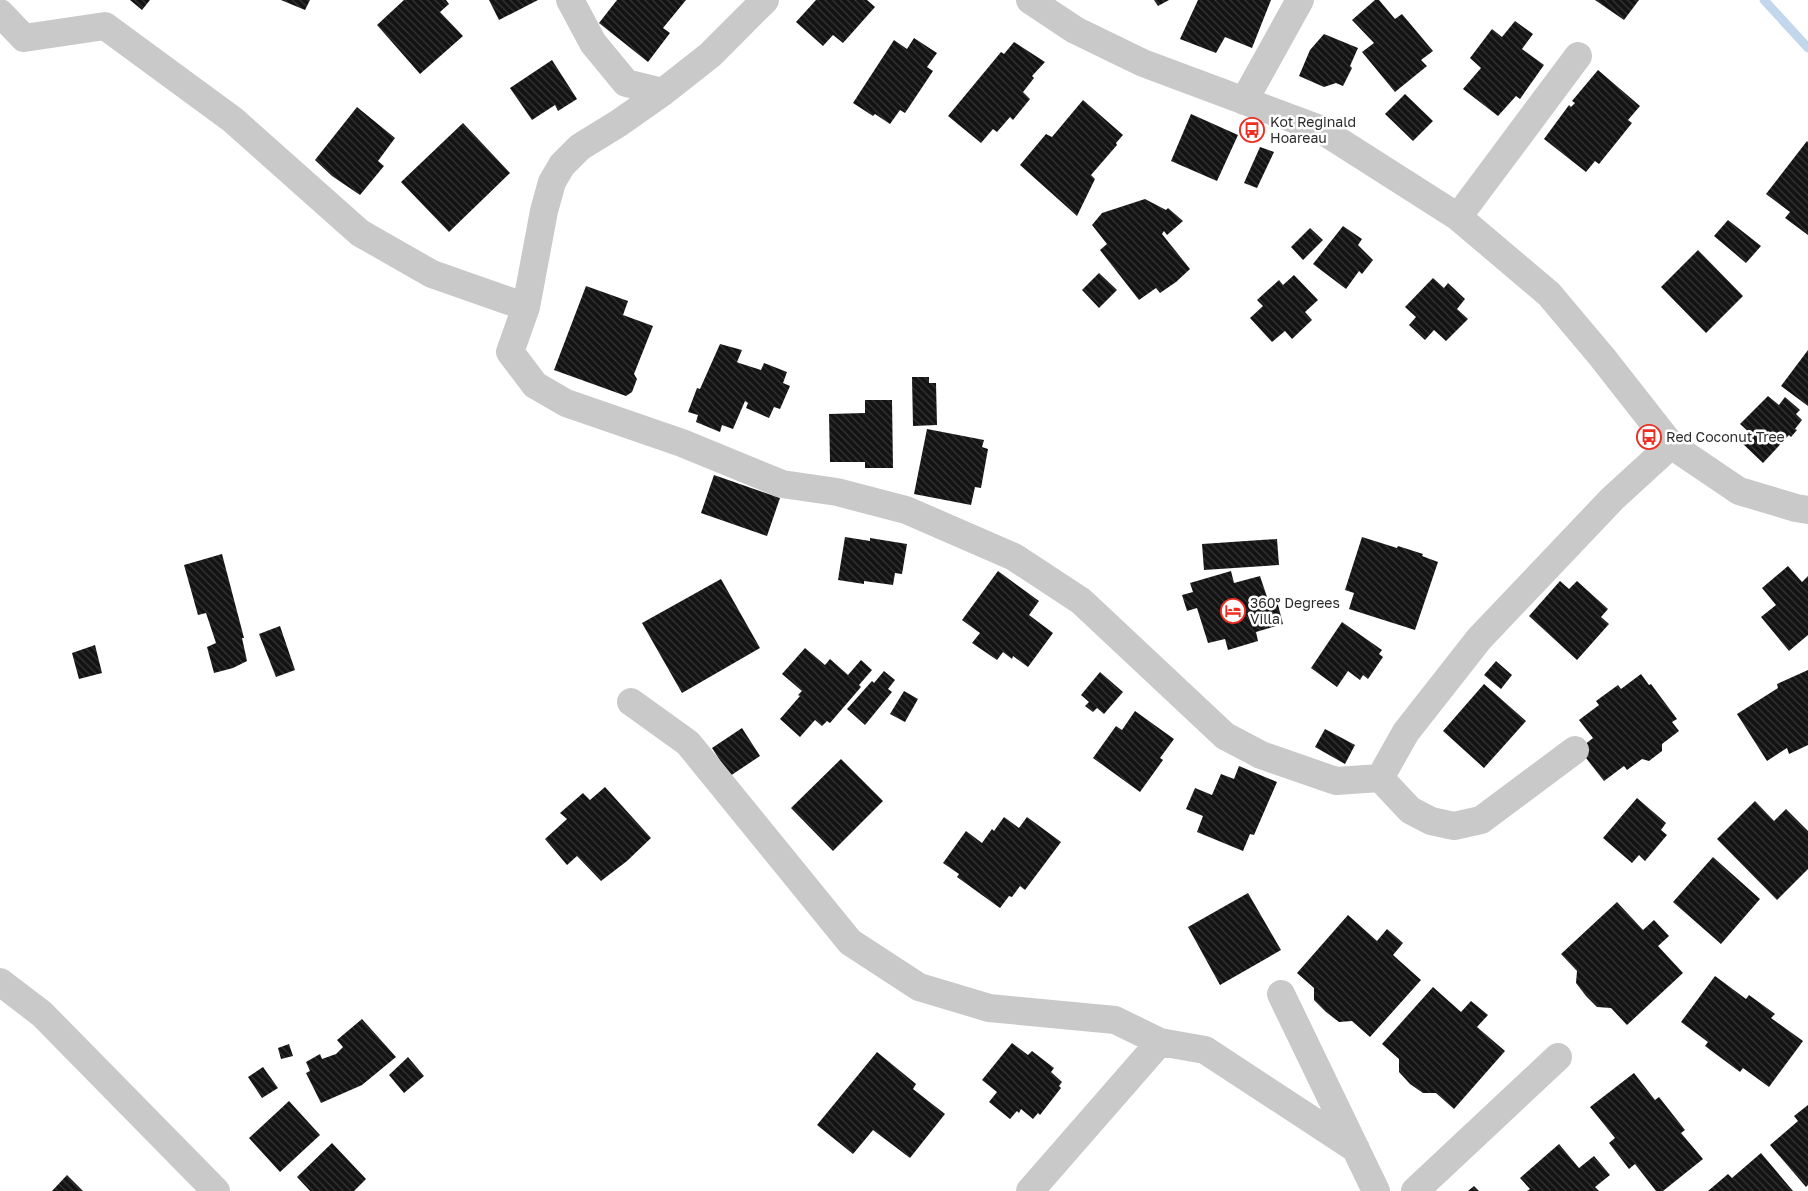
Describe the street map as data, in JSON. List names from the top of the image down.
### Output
{
  "places": {
    "bus stop": ["Kot Reginald Hoareau", "Red Coconut Tree"],
    "hotel": ["360° Degrees Villa"]
  }
}
